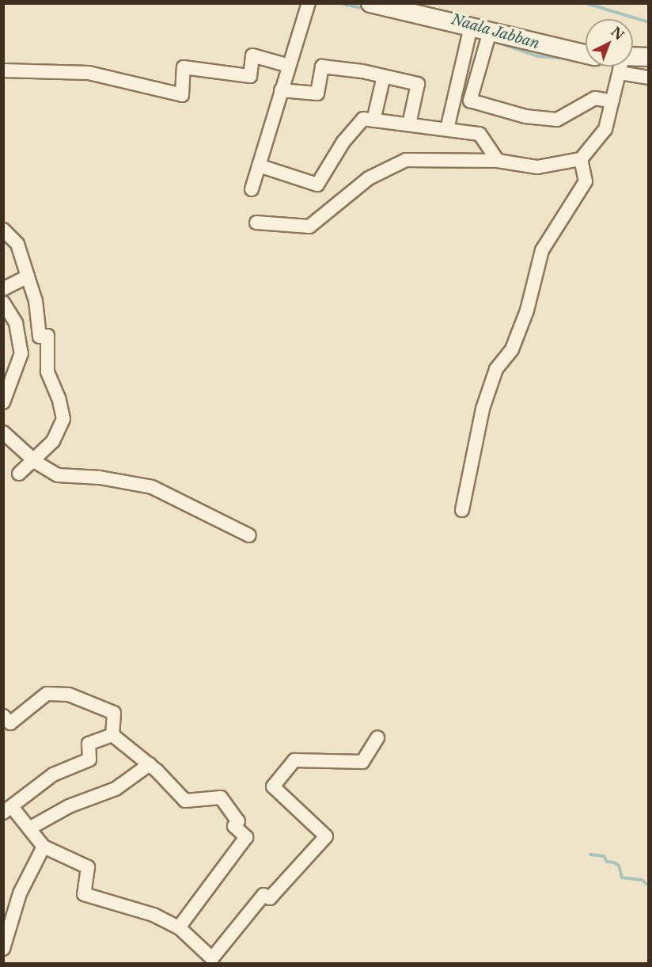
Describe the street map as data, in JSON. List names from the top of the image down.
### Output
{
  "water": ["Naala Jabban"],
  "north": "top right"
}
